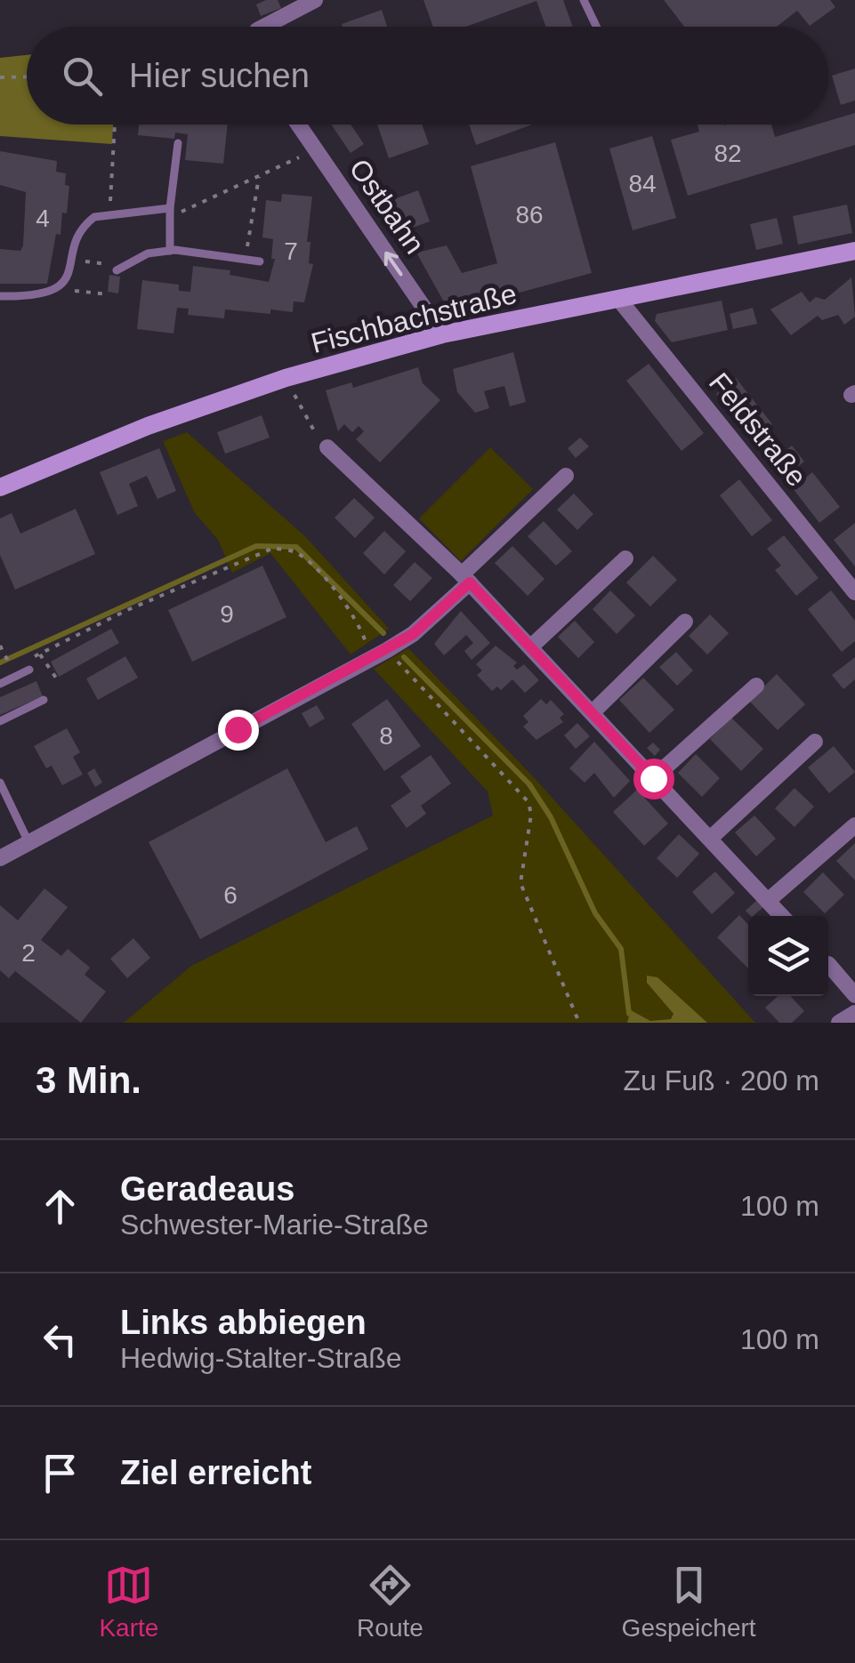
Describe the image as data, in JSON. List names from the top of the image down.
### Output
{
  "streets": {
    "street": ["Ostbahn", "Fischbachstraße", "Feldstraße"]
  },
  "crossings": [
    ["Ostbahn", "Fischbachstraße"],
    ["Fischbachstraße", "Feldstraße"]
  ],
  "one_way": ["Ostbahn"],
  "house_numbers": [
    "82",
    "84",
    "86",
    "4",
    "7",
    "9",
    "8",
    "6",
    "2"
  ],
  "page": {
    "search": "Hier suchen",
    "heading": ["3 Min.", "Zu Fuß · 200 m"],
    "list": [
      ["Geradeaus", "Schwester-Marie-Straße", "100 m"],
      ["Links abbiegen", "Hedwig-Stalter-Straße", "100 m"],
      "Ziel erreicht"
    ],
    "nav": ["Karte", "Route", "Gespeichert"]
  }
}
